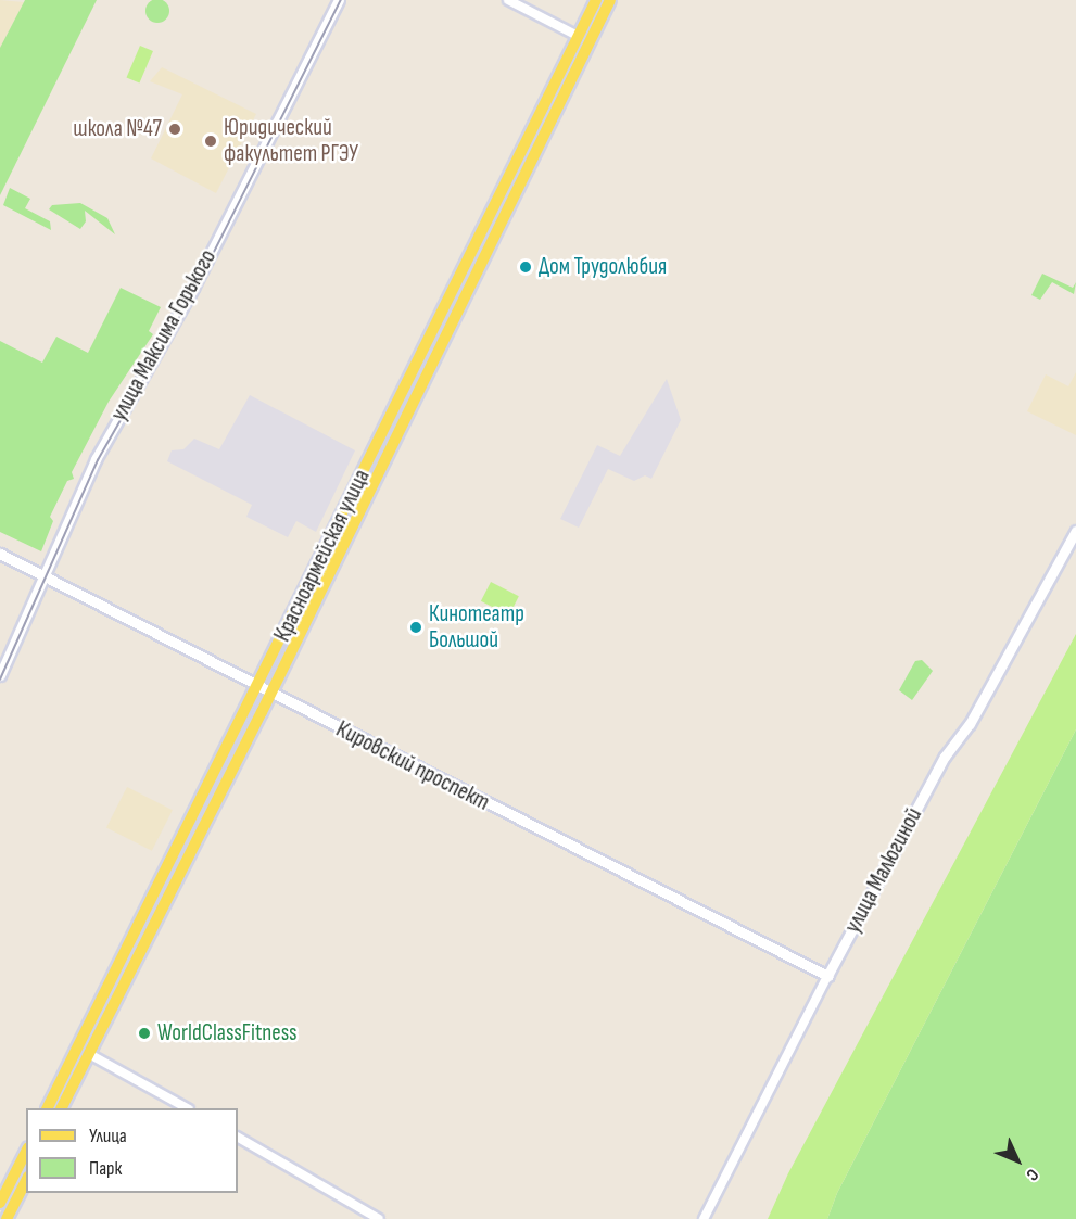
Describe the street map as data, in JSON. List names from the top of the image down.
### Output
{
  "streets": {
    "main road": [
      "улица Максима Горького",
      "Красноармейская улица",
      "Кировский проспект",
      "улица Малюгиной"
    ]
  },
  "crossings": [
    ["улица Максима Горького", "Кировский проспект"],
    ["Красноармейская улица", "Кировский проспект"],
    ["Кировский проспект", "улица Малюгиной"]
  ],
  "places": [
    "школа №47",
    "Юридический факультет РГЭУ",
    "Дом Трудолюбия",
    "Кинотеатр Большой",
    "WorldClassFitness"
  ],
  "legend": ["Улица", "Парк"],
  "north": "bottom right"
}
